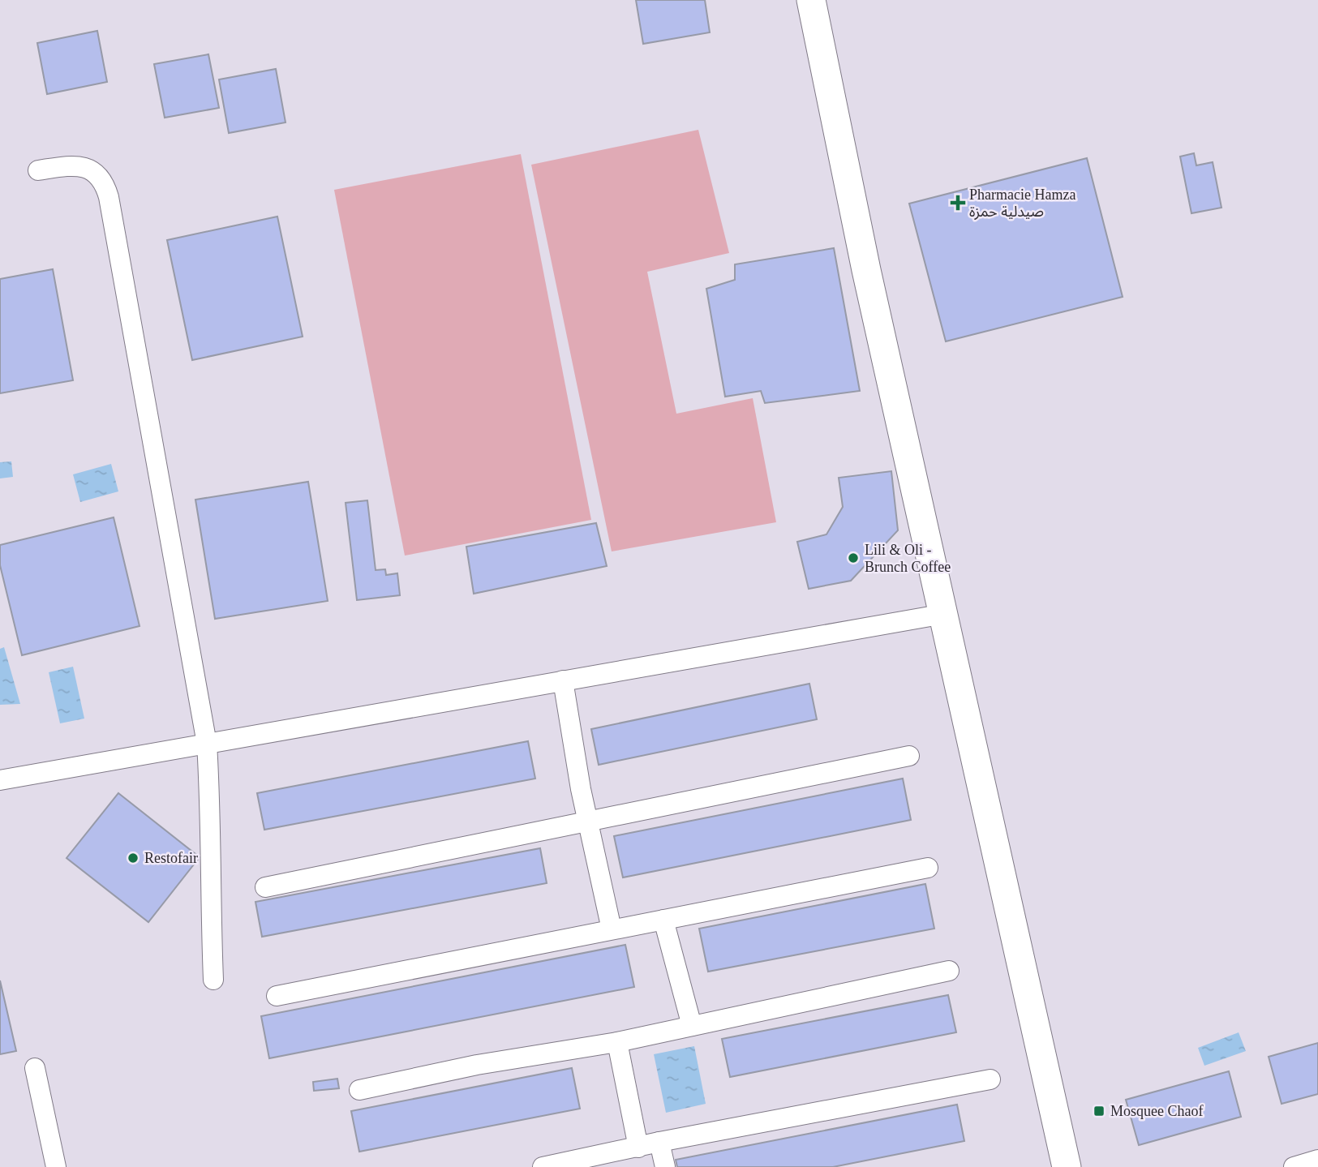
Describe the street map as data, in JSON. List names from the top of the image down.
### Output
{
  "places": {
    "health": ["Pharmacie Hamza صيدلية حمزة"],
    "other": ["Lili & Oli - Brunch Coffee", "Restofair"],
    "transit": ["Mosquee Chaof"]
  }
}
